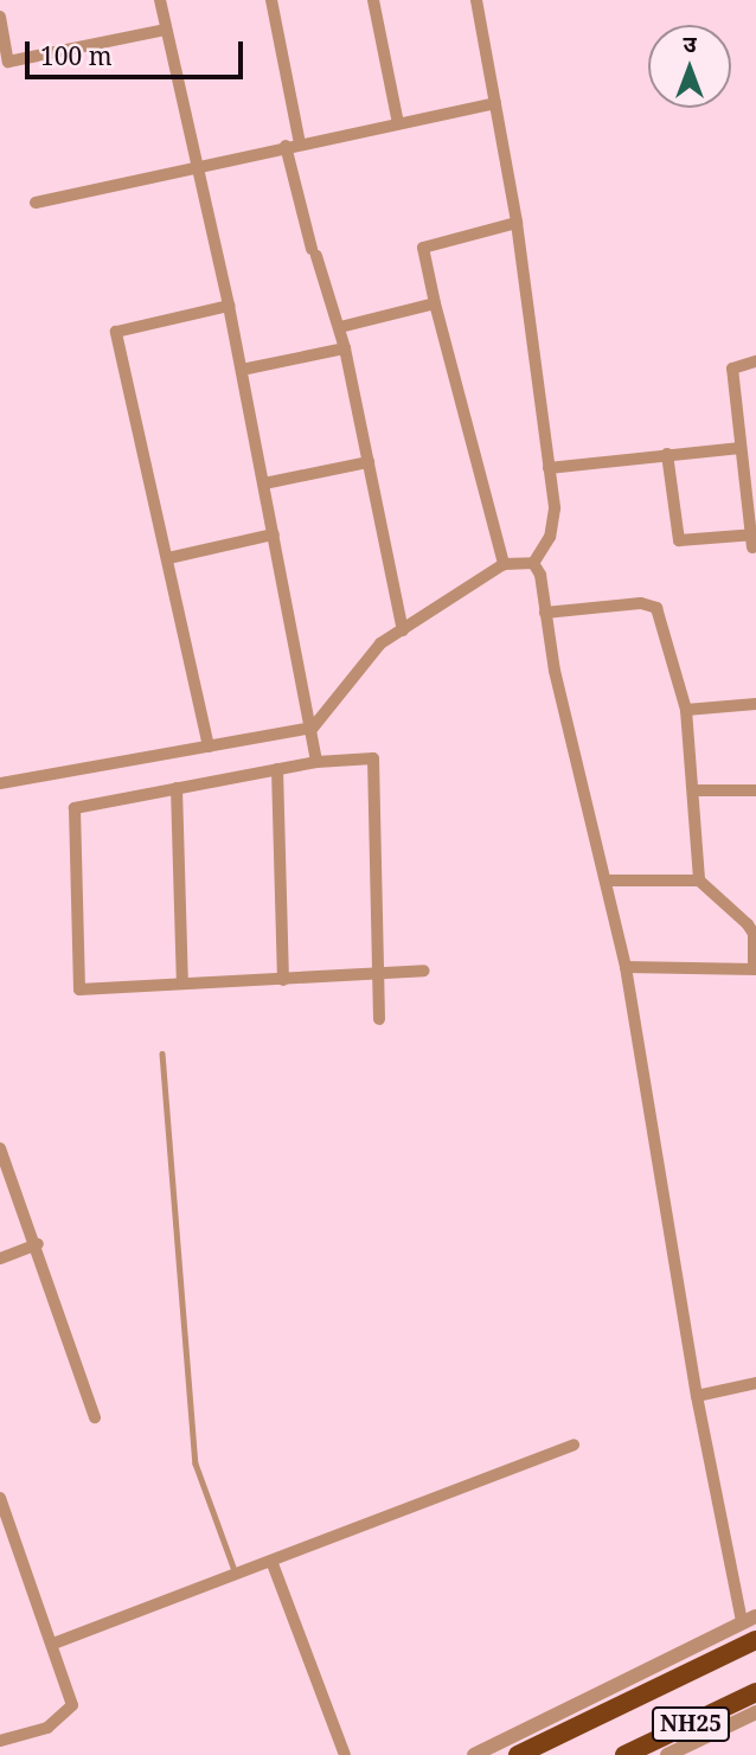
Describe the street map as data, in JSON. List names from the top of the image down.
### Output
{
  "streets": {
    "highway": ["NH25"]
  },
  "scale_bar": "100 m",
  "north": "top"
}
